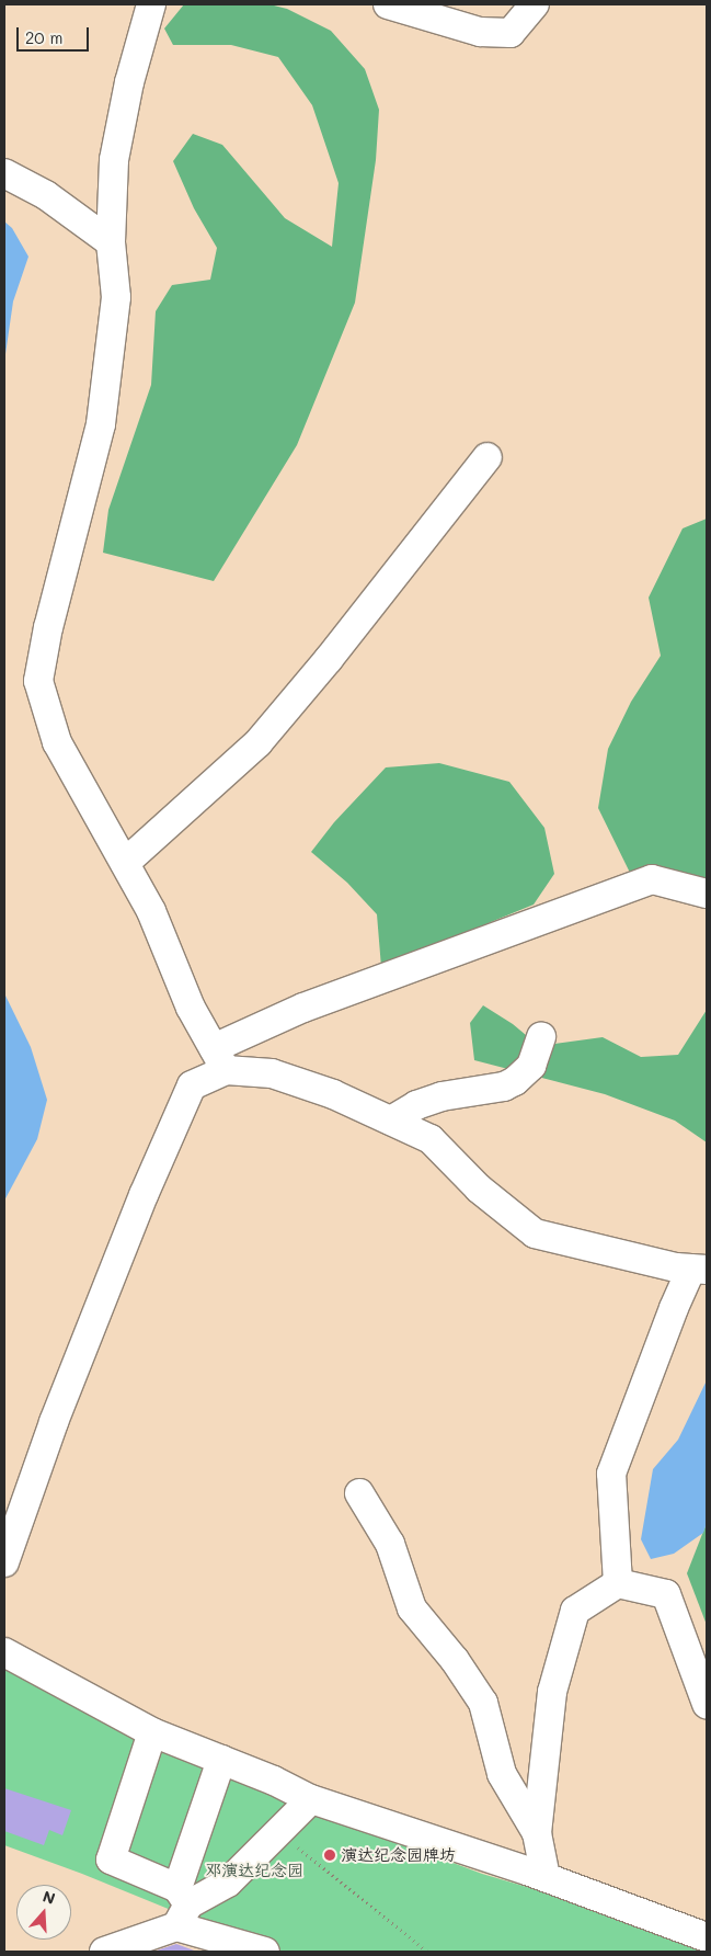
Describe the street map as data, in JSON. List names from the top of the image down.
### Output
{
  "parks": ["邓演达纪念园"],
  "places": ["演达纪念园牌坊"],
  "scale_bar": "20 m",
  "north": "top"
}
